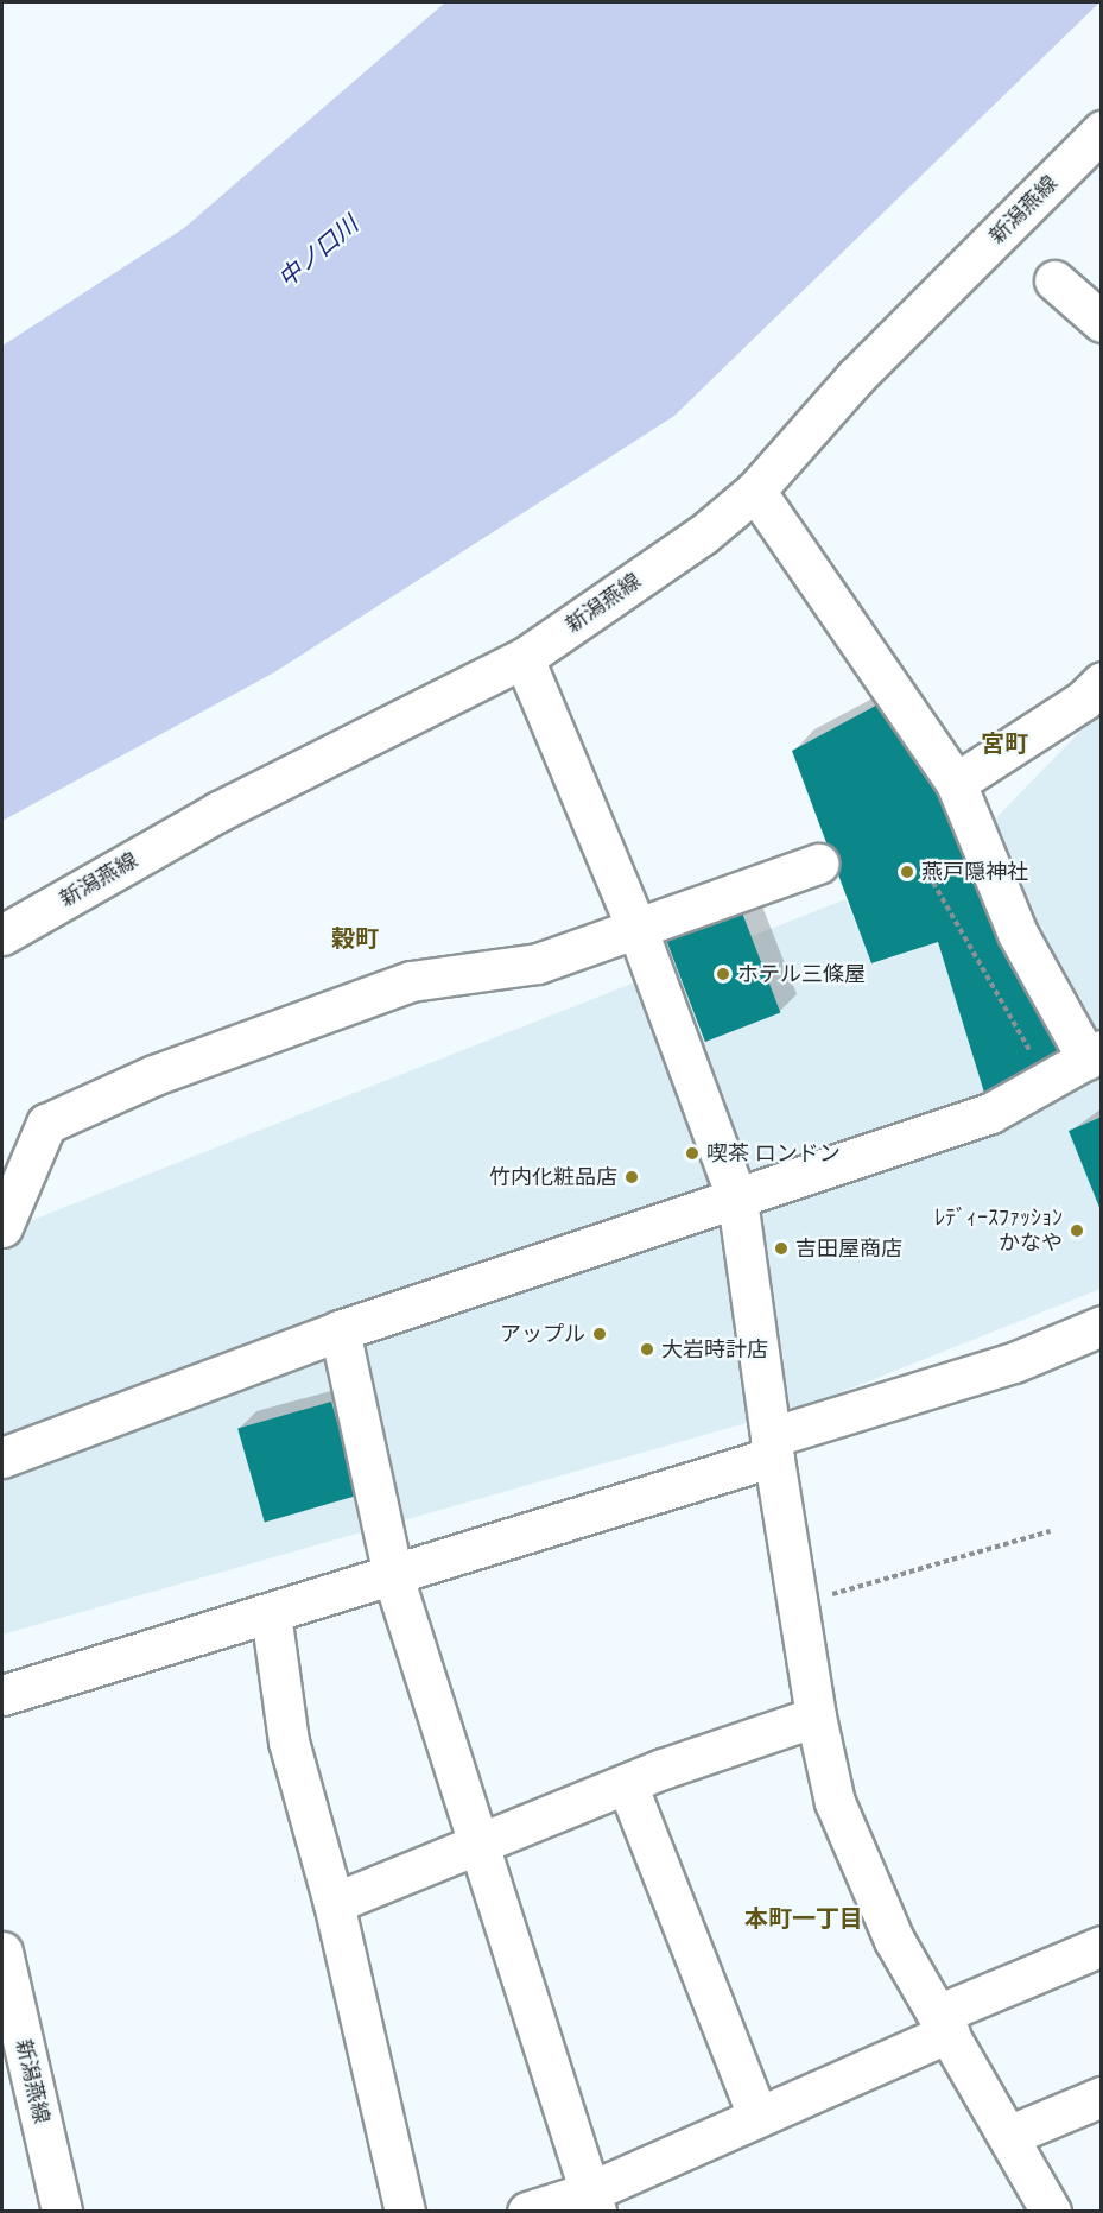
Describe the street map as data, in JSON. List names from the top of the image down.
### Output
{
  "streets": {
    "street": ["新潟燕線"]
  },
  "districts": ["宮町", "穀町", "本町一丁目"],
  "water": ["中ノ口川"],
  "places": [
    "燕戸隠神社",
    "ホテル三條屋",
    "喫茶 ロンドン",
    "竹内化粧品店",
    "ﾚﾃﾞｨｰｽﾌｧｯｼｮﾝ かなや",
    "吉田屋商店",
    "アップル",
    "大岩時計店"
  ]
}
